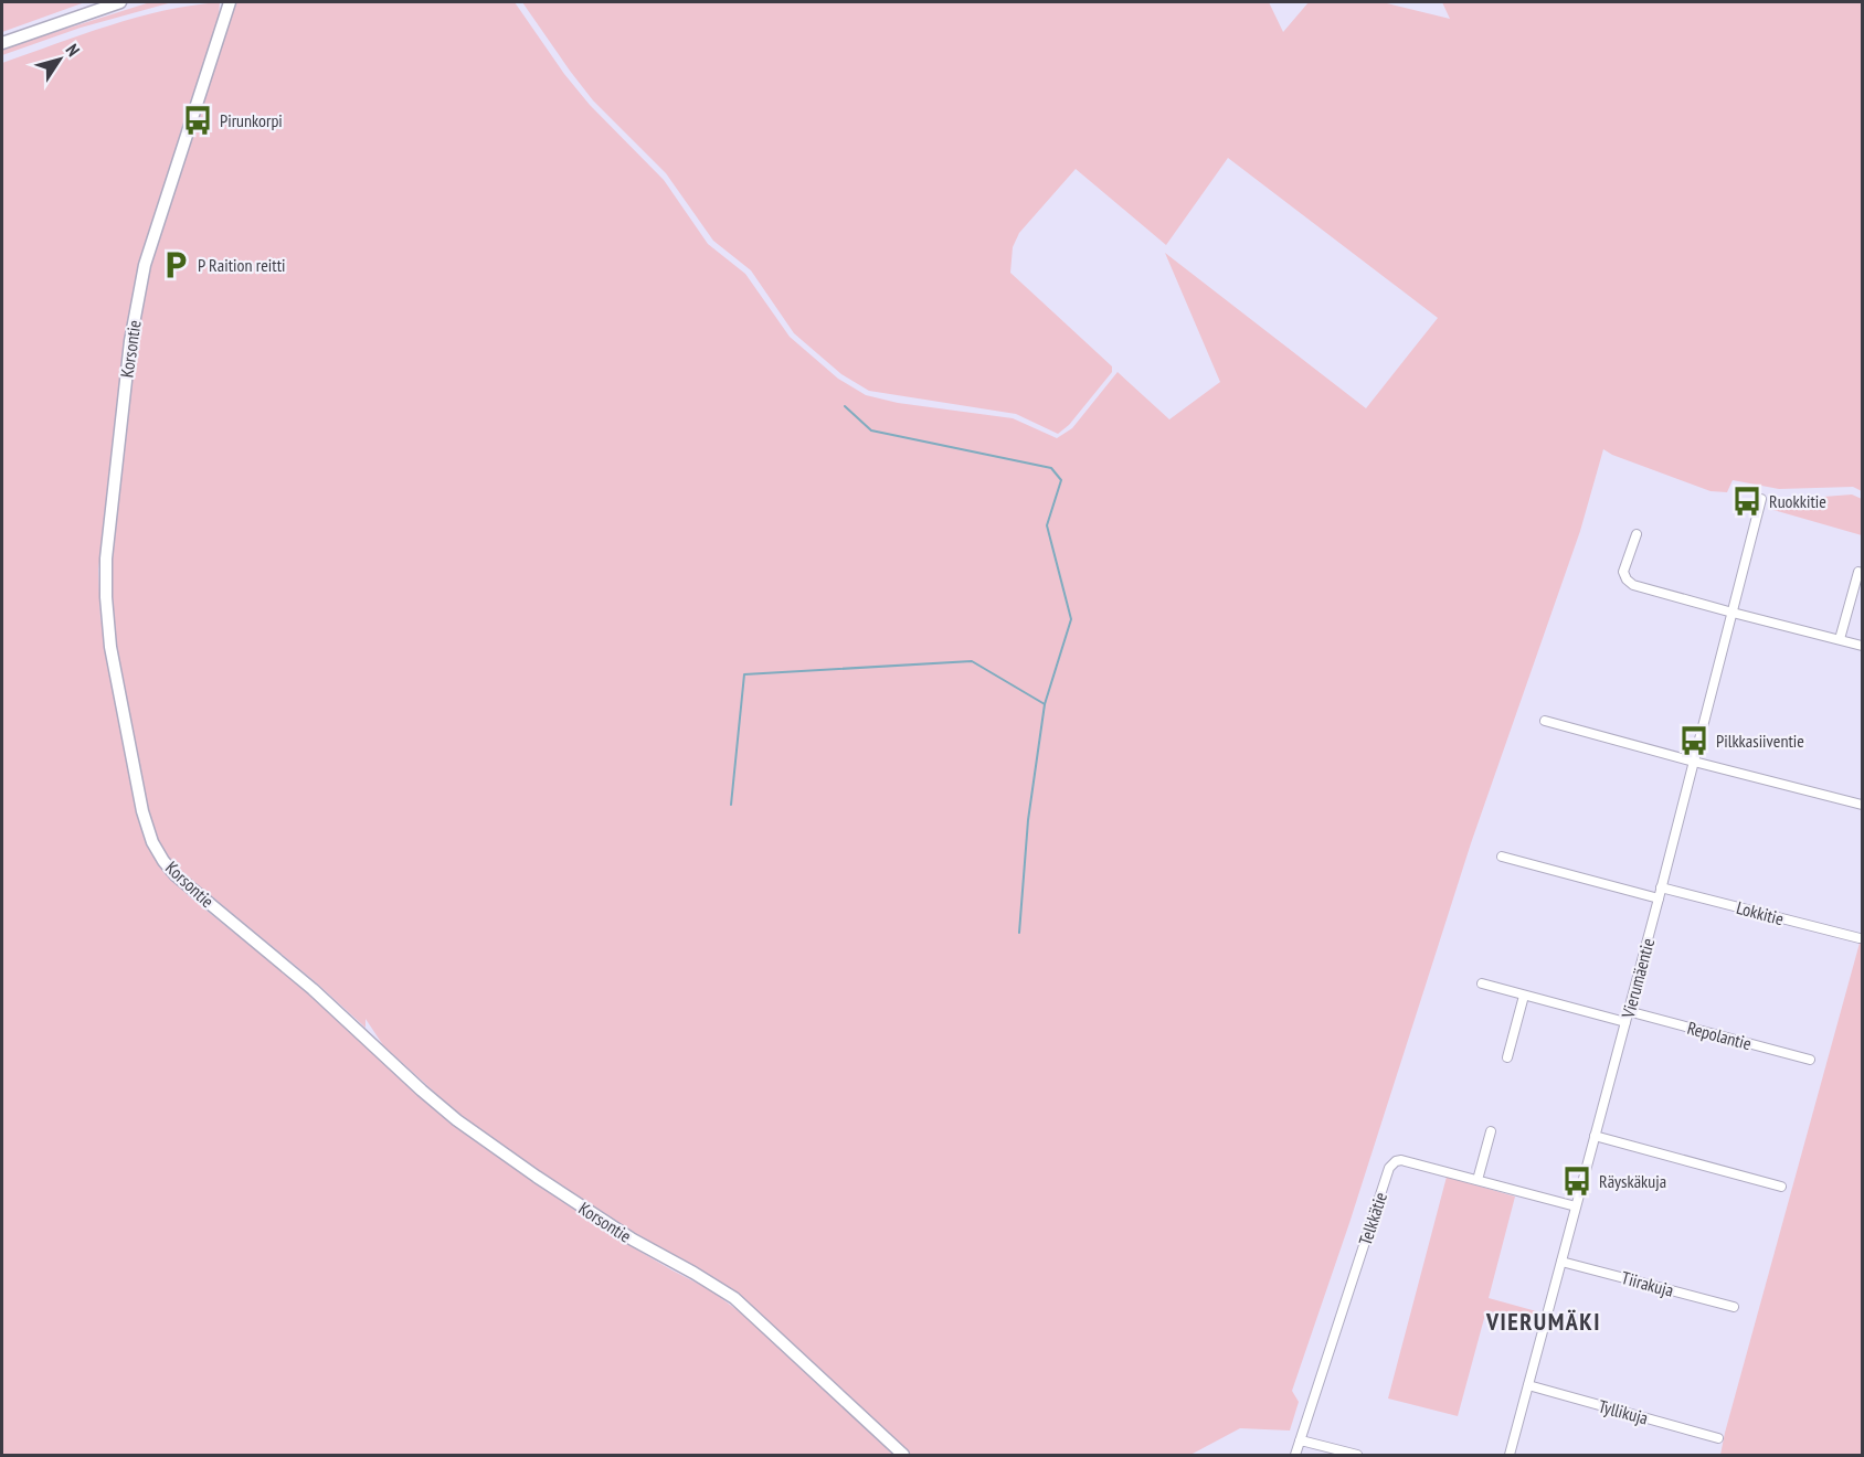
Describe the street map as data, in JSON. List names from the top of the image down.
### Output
{
  "streets": {
    "main road": ["Korsontie"],
    "street": [
      "Lokkitie",
      "Vierumäentie",
      "Repolantie",
      "Telkkätie",
      "Tiirakuja",
      "Tyllikuja"
    ]
  },
  "crossings": [
    ["Lokkitie", "Vierumäentie"],
    ["Vierumäentie", "Repolantie"],
    ["Vierumäentie", "Telkkätie"],
    ["Vierumäentie", "Tiirakuja"],
    ["Vierumäentie", "Tyllikuja"]
  ],
  "districts": ["VIERUMÄKI"],
  "places": {
    "bus stop": [
      "Pirunkorpi",
      "Ruokkitie",
      "Pilkkasiiventie",
      "Räyskäkuja"
    ],
    "parking": ["P Raition reitti"]
  },
  "north": "top right"
}
